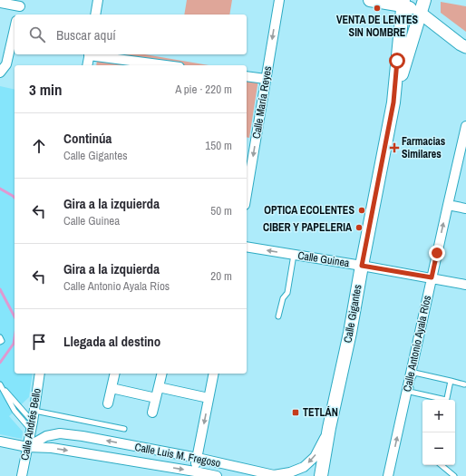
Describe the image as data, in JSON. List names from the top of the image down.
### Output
{
  "streets": {
    "main road": ["Calle Gigantes"],
    "street": [
      "Calle María Reyes",
      "Calle Guinea",
      "Calle Antonio Ayala Ríos",
      "Calle Andrés Bello",
      "Calle Luis M. Fregoso"
    ]
  },
  "crossings": [
    ["Calle Guinea", "Calle Gigantes"],
    ["Calle Guinea", "Calle Antonio Ayala Ríos"],
    ["Calle Gigantes", "Calle Luis M. Fregoso"],
    ["Calle Andrés Bello", "Calle Luis M. Fregoso"]
  ],
  "one_way": ["Calle María Reyes", "Calle Antonio Ayala Ríos"],
  "places": {
    "other": ["VENTA DE LENTES SIN NOMBRE", "OPTICA ECOLENTES", "CIBER Y PAPELERIA"],
    "health": ["Farmacias Similares"],
    "transit": ["TETLÁN"]
  },
  "page": {
    "search": "Buscar aquí",
    "heading": ["3 min", "A pie · 220 m"],
    "list": [
      ["Continúa", "Calle Gigantes", "150 m"],
      ["Gira a la izquierda", "Calle Guinea", "50 m"],
      ["Gira a la izquierda", "Calle Antonio Ayala Ríos", "20 m"],
      "Llegada al destino"
    ],
    "map_buttons": ["+", "−"]
  }
}
